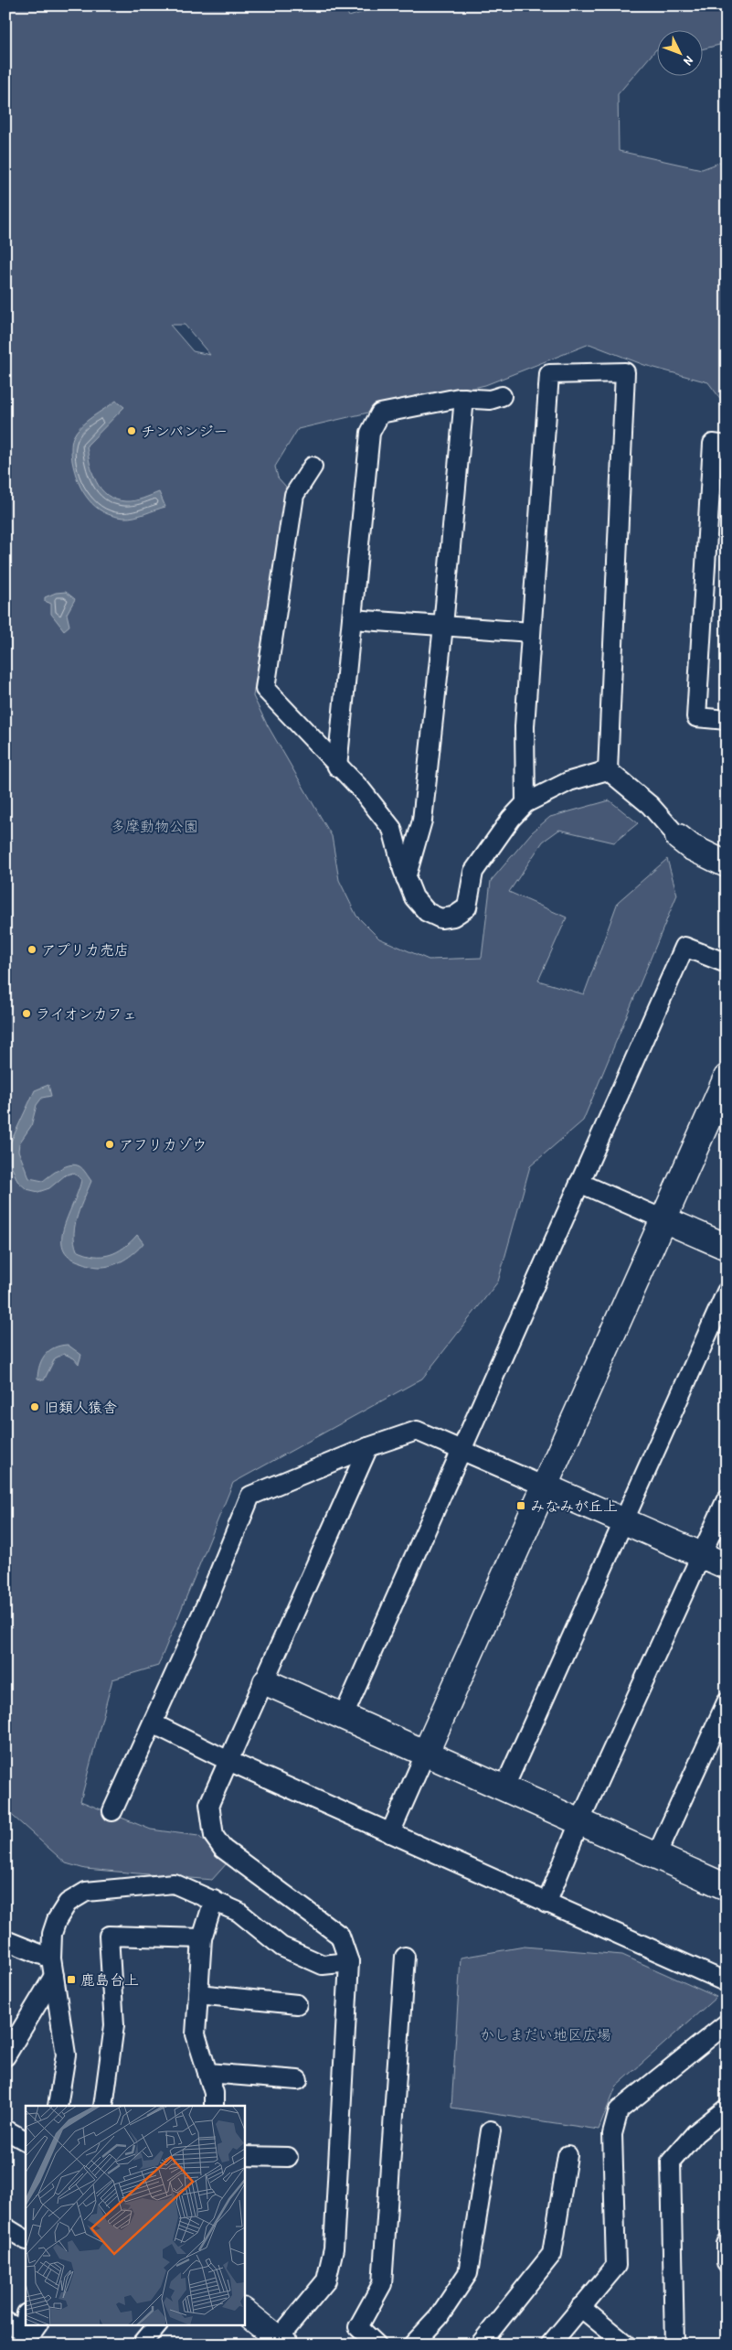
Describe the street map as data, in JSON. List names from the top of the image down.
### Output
{
  "parks": ["多摩動物公園", "かしまだい地区広場"],
  "places": {
    "other": [
      "チンパンジー",
      "アプリカ売店",
      "ライオンカフェ",
      "アフリカゾウ",
      "旧類人猿舎"
    ],
    "transit": ["みなみが丘上", "鹿島台上"]
  },
  "north": "bottom right"
}
